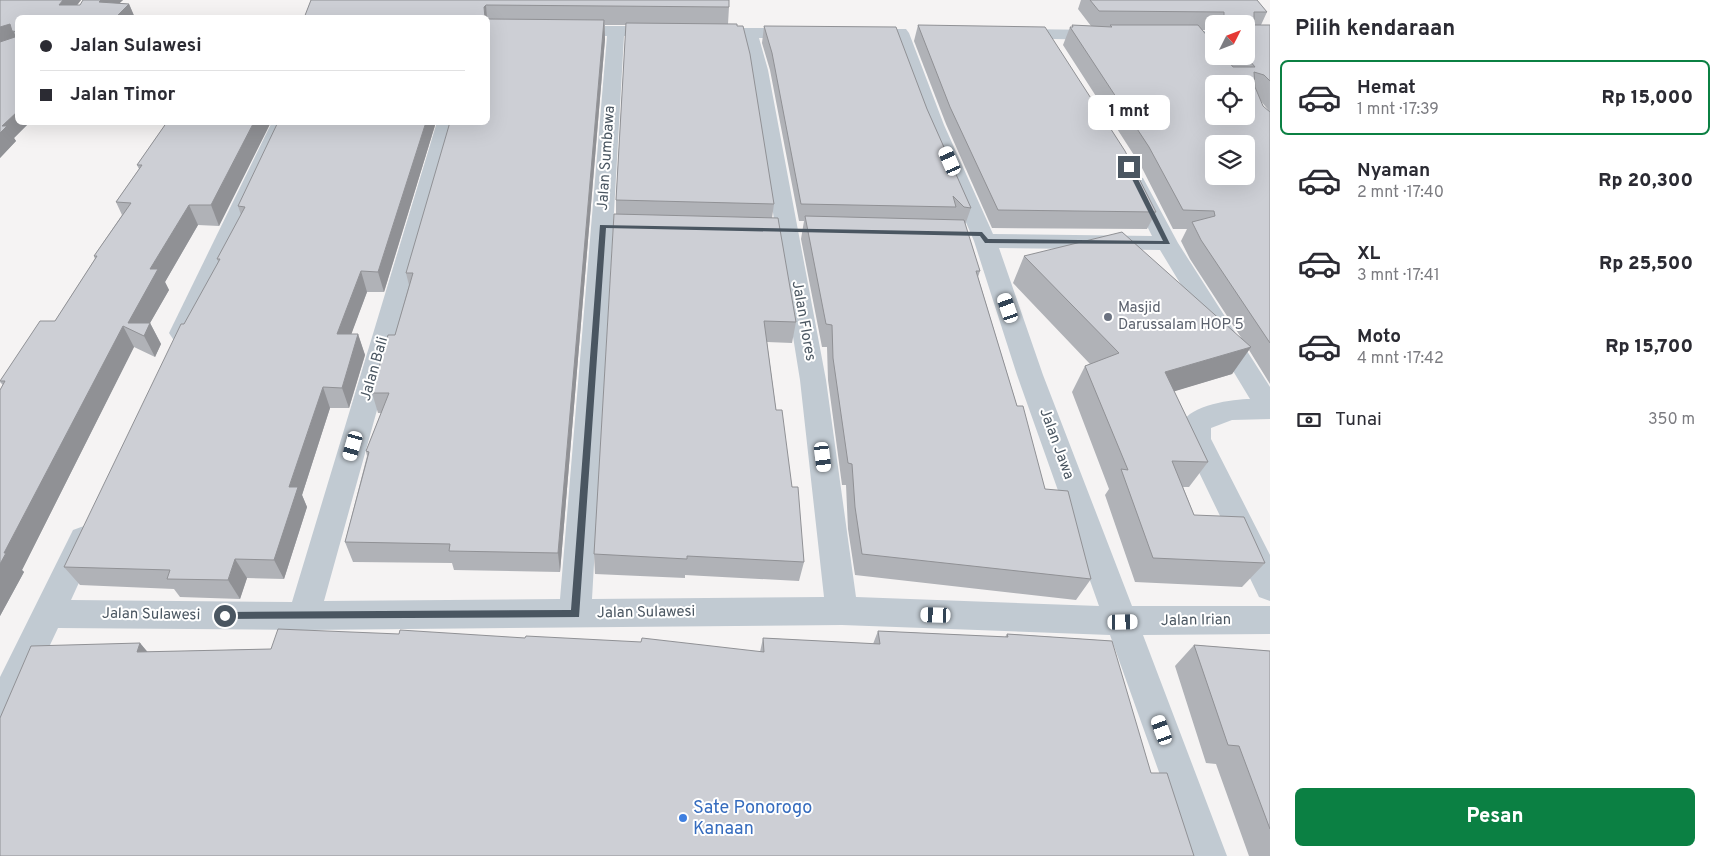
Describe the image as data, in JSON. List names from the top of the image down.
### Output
{
  "streets": {
    "street": [
      "Jalan Sumbawa",
      "Jalan Flores",
      "Jalan Bali",
      "Jalan Jawa",
      "Jalan Sulawesi",
      "Jalan Irian"
    ]
  },
  "crossings": [
    ["Jalan Sumbawa", "Jalan Sulawesi"],
    ["Jalan Flores", "Jalan Sulawesi"],
    ["Jalan Bali", "Jalan Sulawesi"],
    ["Jalan Jawa", "Jalan Sulawesi"],
    ["Jalan Jawa", "Jalan Irian"],
    ["Jalan Sulawesi", "Jalan Irian"]
  ],
  "places": ["Masjid Darussalam HOP 5", "Sate Ponorogo Kanaan"],
  "north": "top right",
  "page": {
    "heading": "Pilih kendaraan",
    "banner": ["Jalan Sulawesi", "Jalan Timor"],
    "list": [
      {
        "name": "Hemat",
        "note": "1 mnt · 17:39",
        "value": "Rp 15,000"
      },
      {
        "name": "Nyaman",
        "note": "2 mnt · 17:40",
        "value": "Rp 20,300"
      },
      {
        "name": "XL",
        "note": "3 mnt · 17:41",
        "value": "Rp 25,500"
      },
      {
        "name": "Moto",
        "note": "4 mnt · 17:42",
        "value": "Rp 15,700"
      }
    ],
    "bubble": "1 mnt",
    "pay": ["Tunai", "350 m"],
    "buttons": "Pesan"
  }
}
